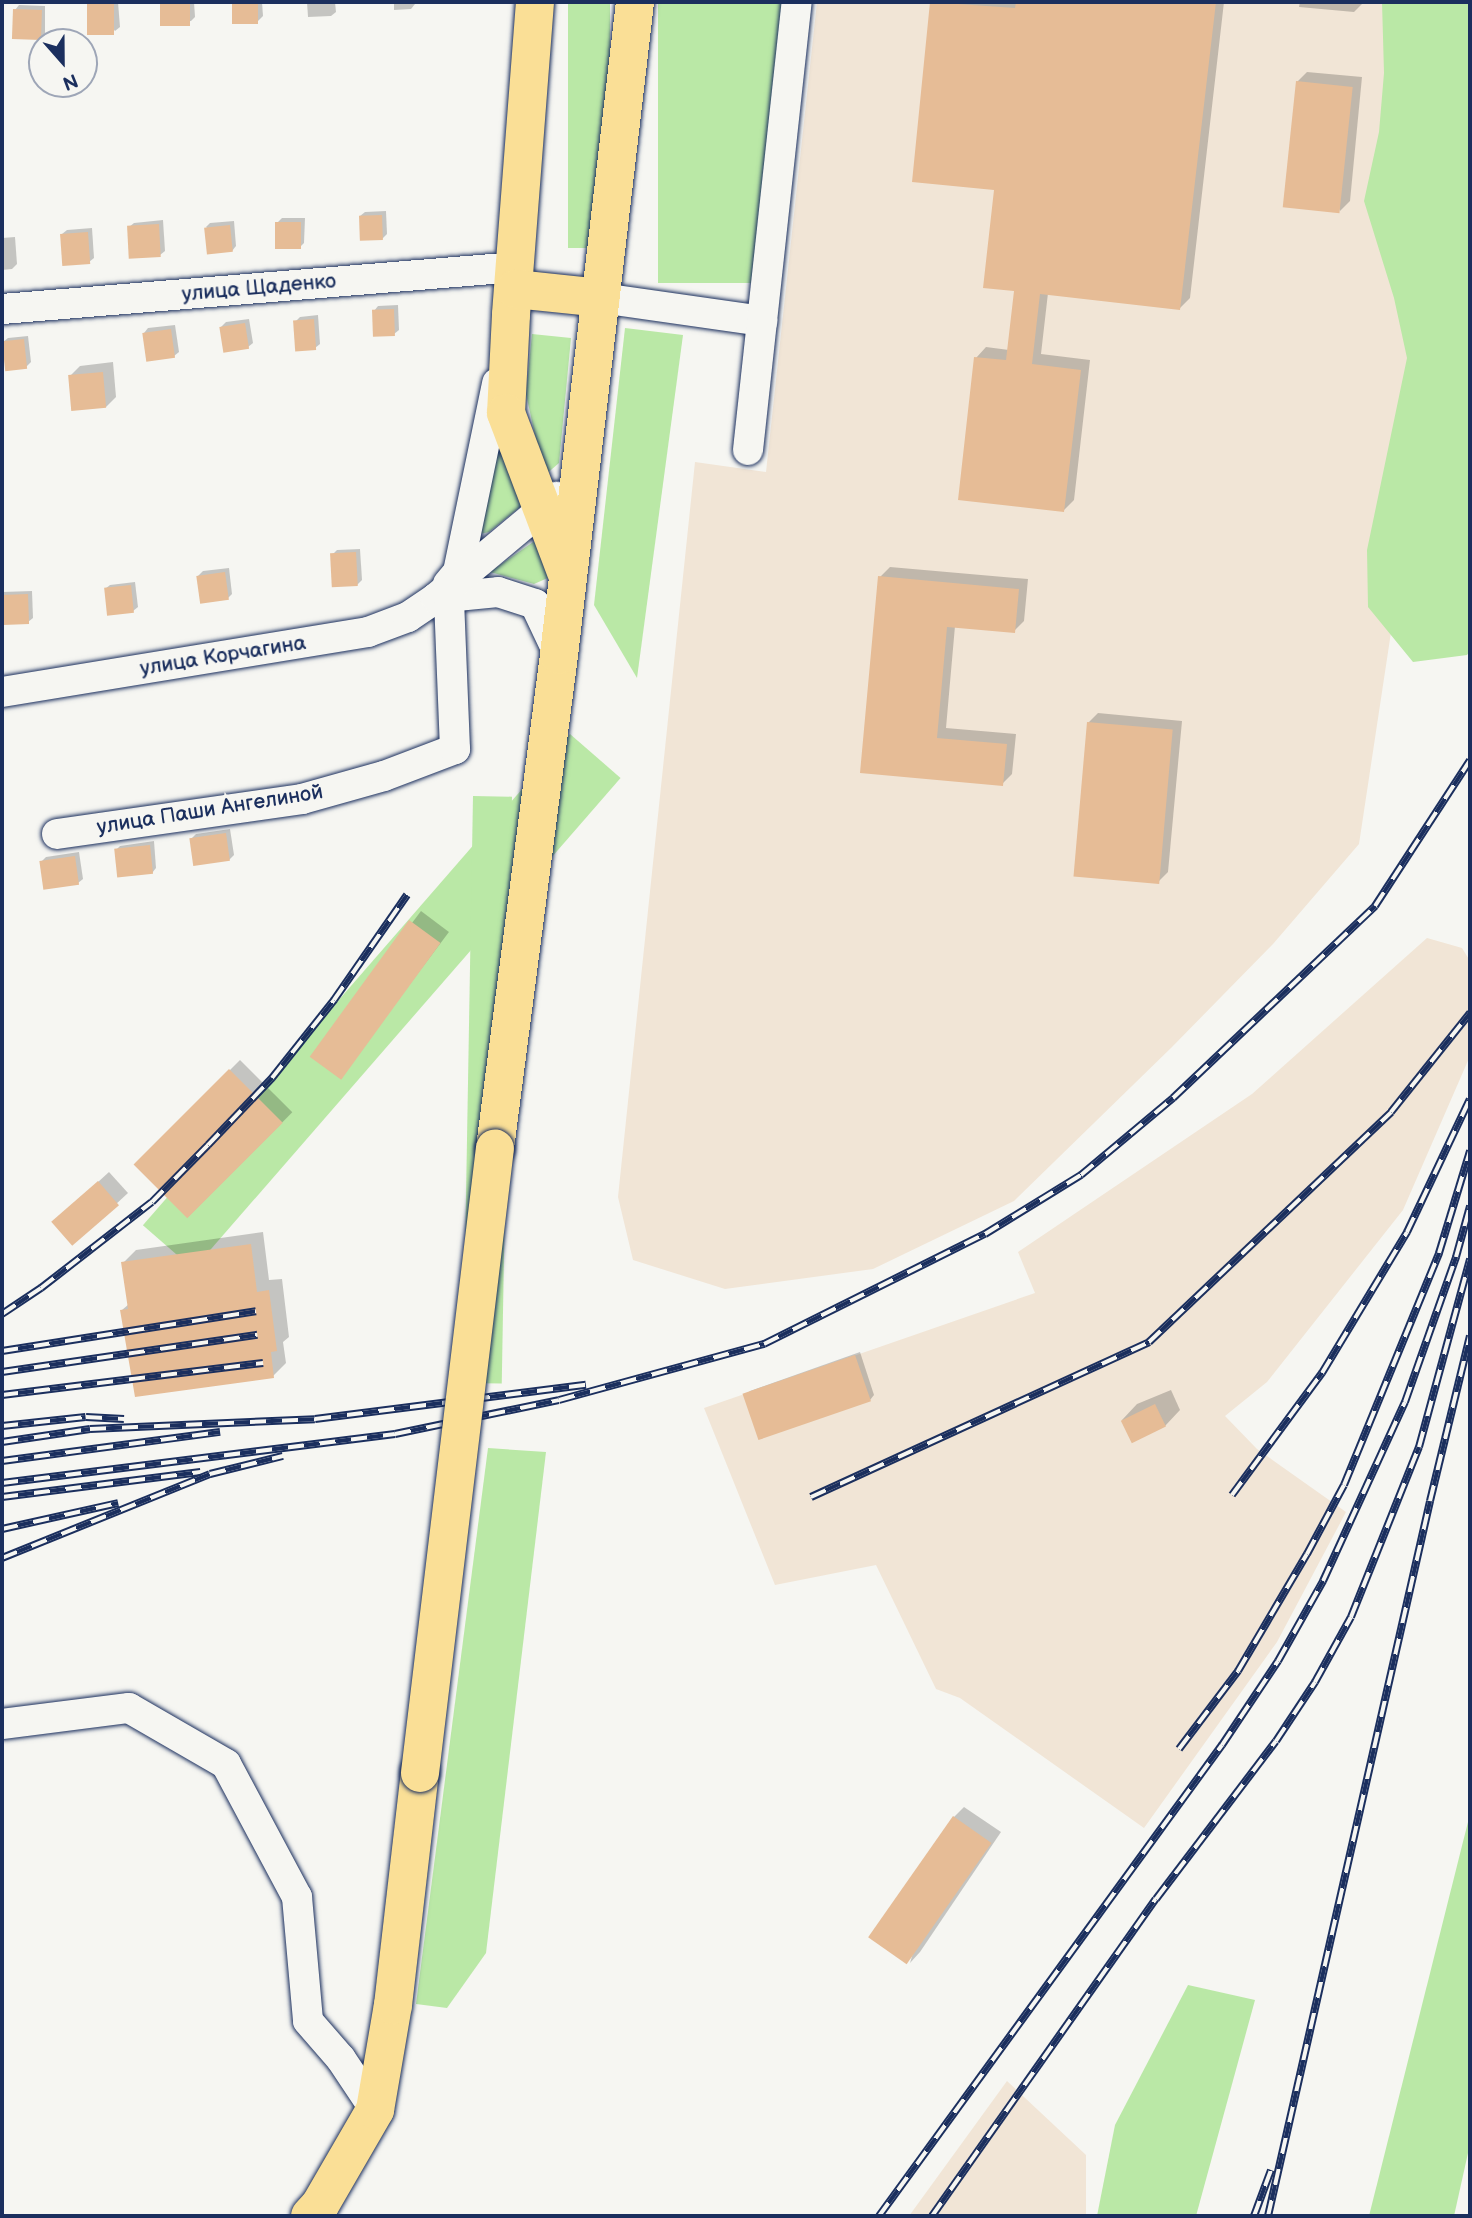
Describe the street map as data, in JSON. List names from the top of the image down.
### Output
{
  "streets": {
    "street": ["улица Щаденко", "улица Корчагина", "улица Паши Ангелиной"]
  },
  "crossings": [
    ["улица Корчагина", "улица Паши Ангелиной"]
  ],
  "north": "bottom"
}
